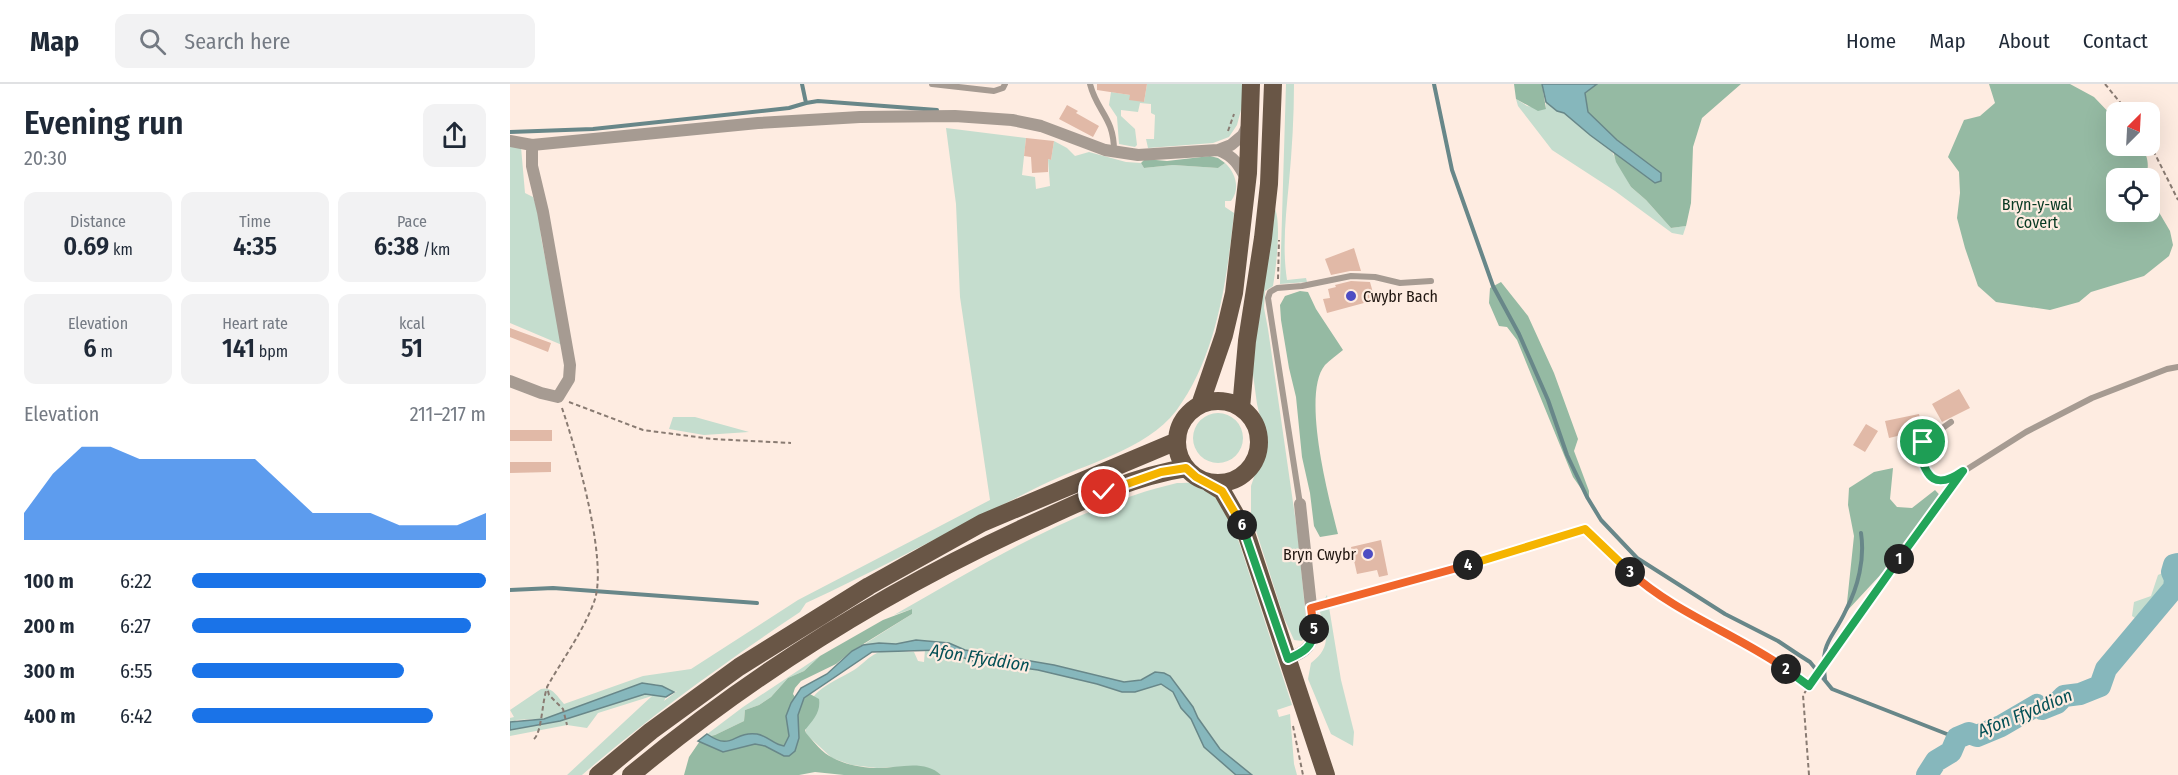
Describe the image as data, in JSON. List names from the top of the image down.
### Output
{
  "water": ["Afon Ffyddion"],
  "parks": ["Bryn-y-wal Covert"],
  "places": ["Cwybr Bach", "Bryn Cwybr"],
  "north": "top right",
  "page": {
    "header": "Map",
    "search": "Search here",
    "nav": [
      "Home",
      "Map",
      "About",
      "Contact"
    ],
    "heading": ["Evening run", "20:30"],
    "stats": [
      ["Distance", "0.69 km"],
      ["Time", "4:35"],
      ["Pace", "6:38 /km"],
      ["Elevation", "6 m"],
      ["Heart rate", "141 bpm"],
      ["kcal", "51"]
    ],
    "chart": ["Elevation", "211–217 m"],
    "pins": [
      "6",
      "1",
      "4",
      "3",
      "5",
      "2"
    ],
    "list": [
      {
        "name": "100 m",
        "note": "6:22"
      },
      {
        "name": "200 m",
        "note": "6:27"
      },
      {
        "name": "300 m",
        "note": "6:55"
      },
      {
        "name": "400 m",
        "note": "6:42"
      }
    ]
  }
}
